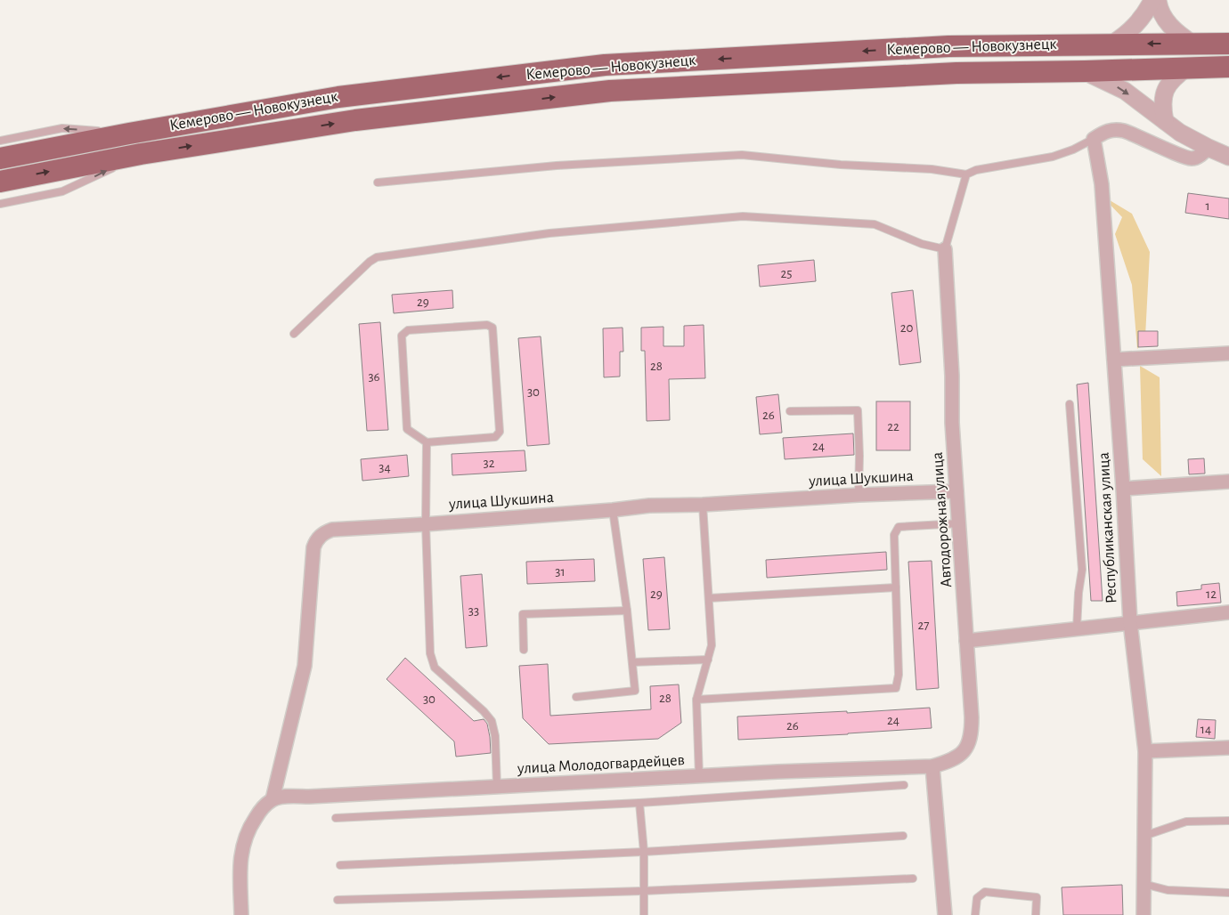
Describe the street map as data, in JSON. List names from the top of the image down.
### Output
{
  "streets": {
    "highway": ["Кемерово — Новокузнецк"],
    "street": [
      "улица Шукшина",
      "Автодорожная улица",
      "Республиканская улица",
      "улица Молодогвардейцев"
    ]
  },
  "crossings": [
    ["улица Шукшина", "Автодорожная улица"],
    ["улица Шукшина", "улица Молодогвардейцев"],
    ["Автодорожная улица", "улица Молодогвардейцев"]
  ],
  "house_numbers": [
    "1",
    "25",
    "29",
    "20",
    "28",
    "36",
    "30",
    "26",
    "22",
    "24",
    "32",
    "34",
    "31",
    "29",
    "12",
    "33",
    "27",
    "28",
    "30",
    "24",
    "26",
    "14"
  ]
}
